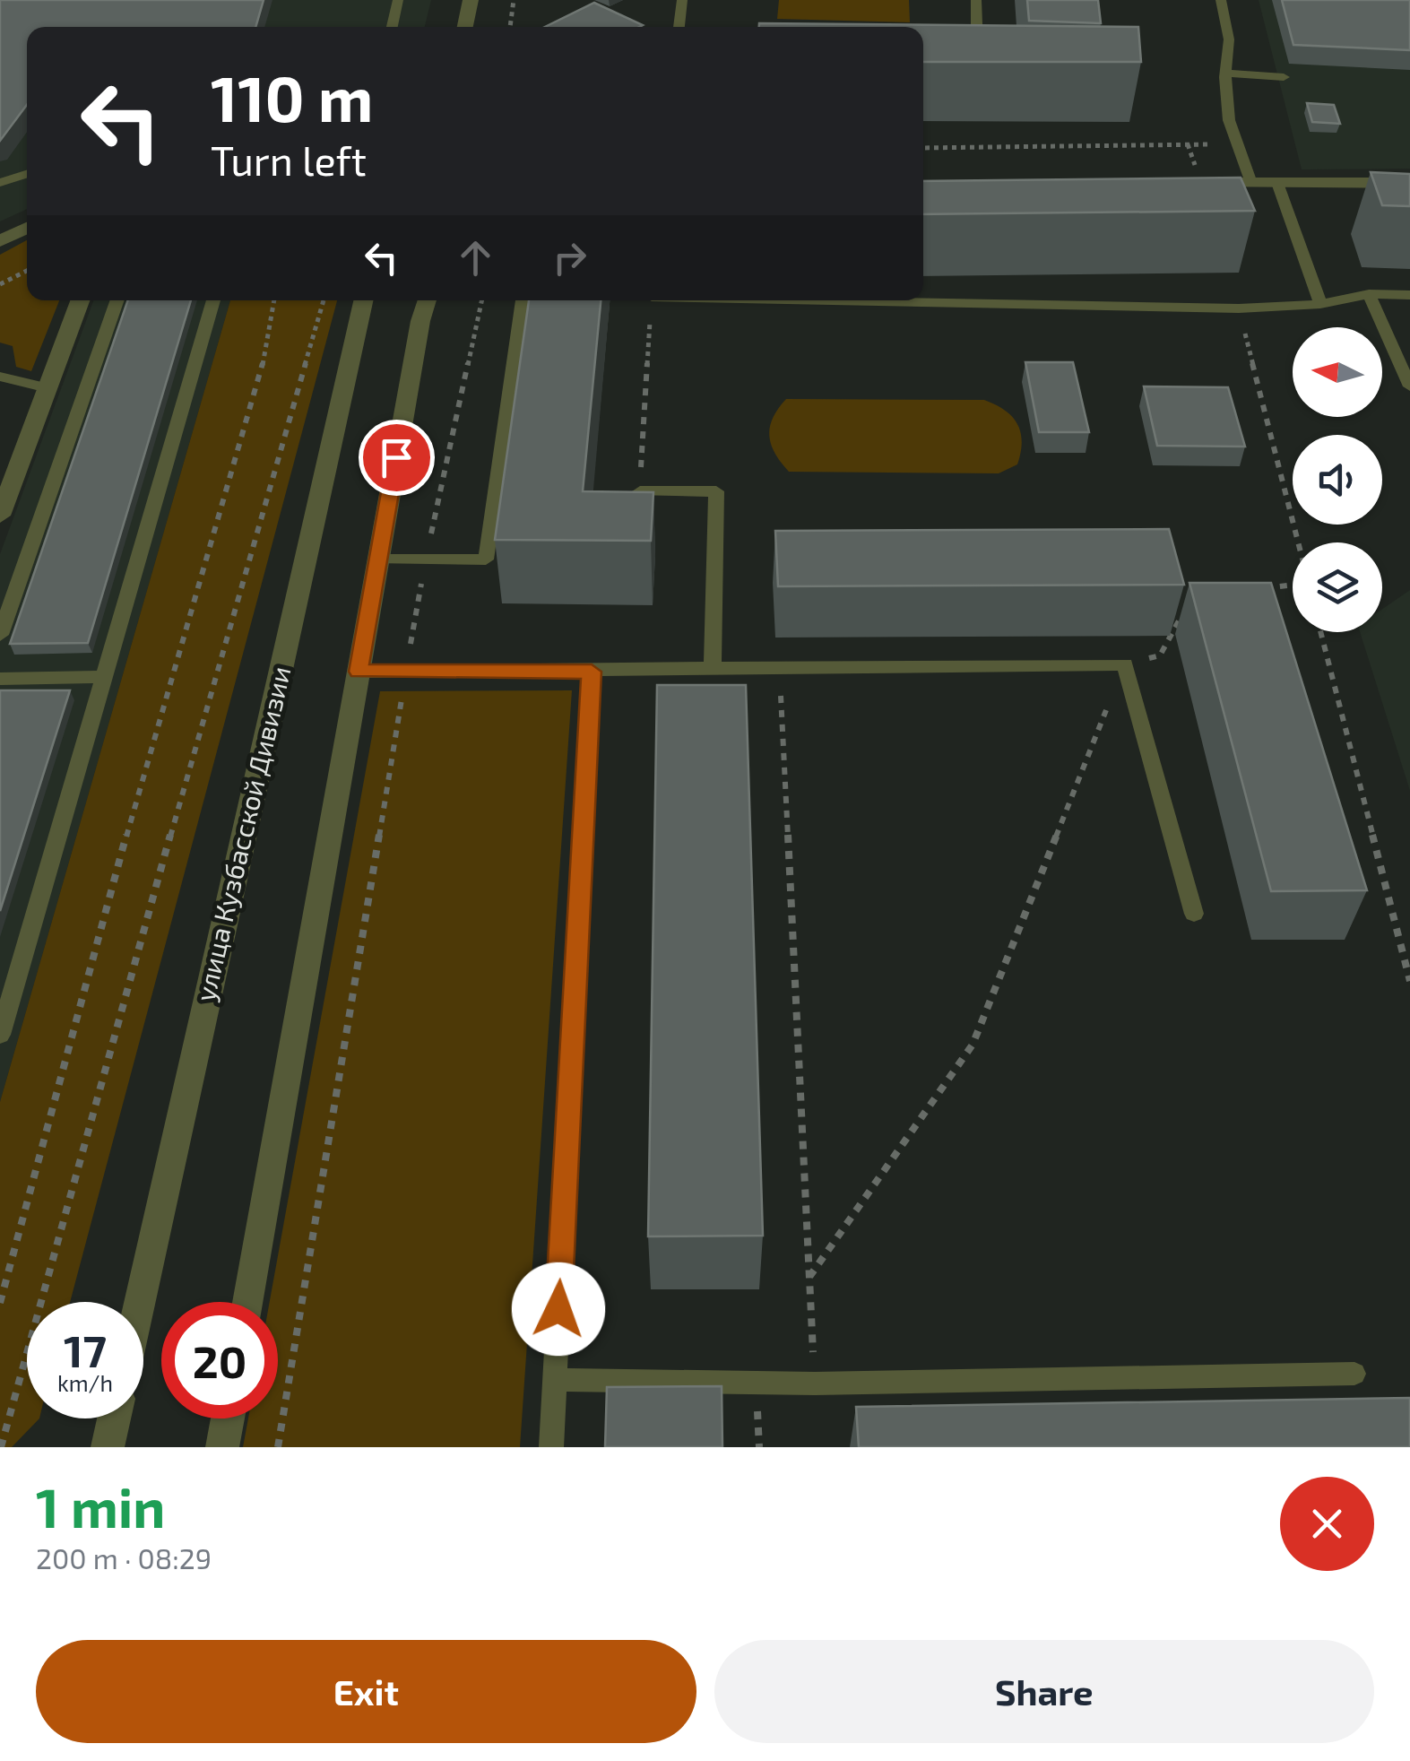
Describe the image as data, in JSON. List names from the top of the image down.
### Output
{
  "streets": {
    "street": ["улица Кузбасской Дивизии"]
  },
  "north": "left",
  "page": {
    "turn": ["110 m", "Turn left"],
    "speed": "17 km/h",
    "limit": "20",
    "heading": ["1 min", "200 m · 08:29"],
    "buttons": ["Exit", "Share"]
  }
}
